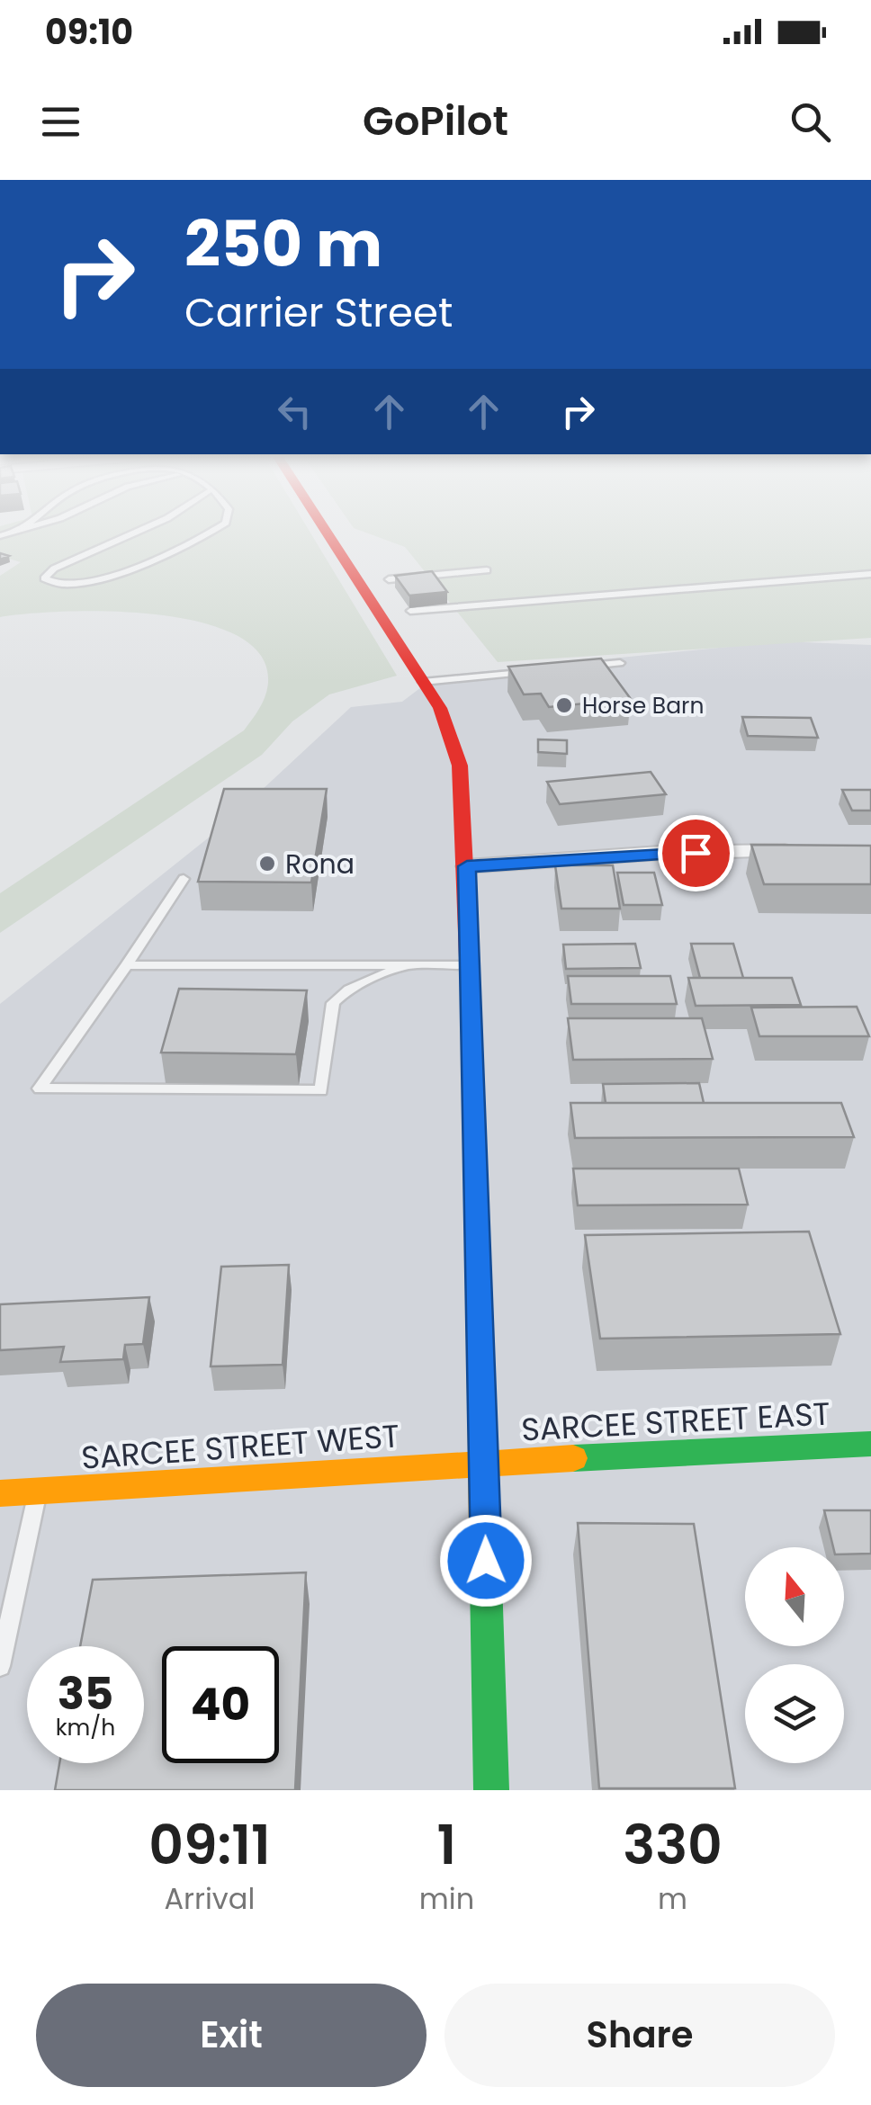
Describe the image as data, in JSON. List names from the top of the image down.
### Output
{
  "streets": {
    "street": ["SARCEE STREET EAST", "SARCEE STREET WEST"]
  },
  "crossings": [
    ["SARCEE STREET EAST", "SARCEE STREET WEST"]
  ],
  "places": ["Horse Barn", "Rona"],
  "north": "top",
  "page": {
    "status": "09:10",
    "header": "GoPilot",
    "turn": ["250 m", "Carrier Street"],
    "speed": "35 km/h",
    "limit": "40",
    "eta": [
      "09:11",
      "Arrival",
      "1",
      "min",
      "330",
      "m"
    ],
    "buttons": ["Exit", "Share"]
  }
}
